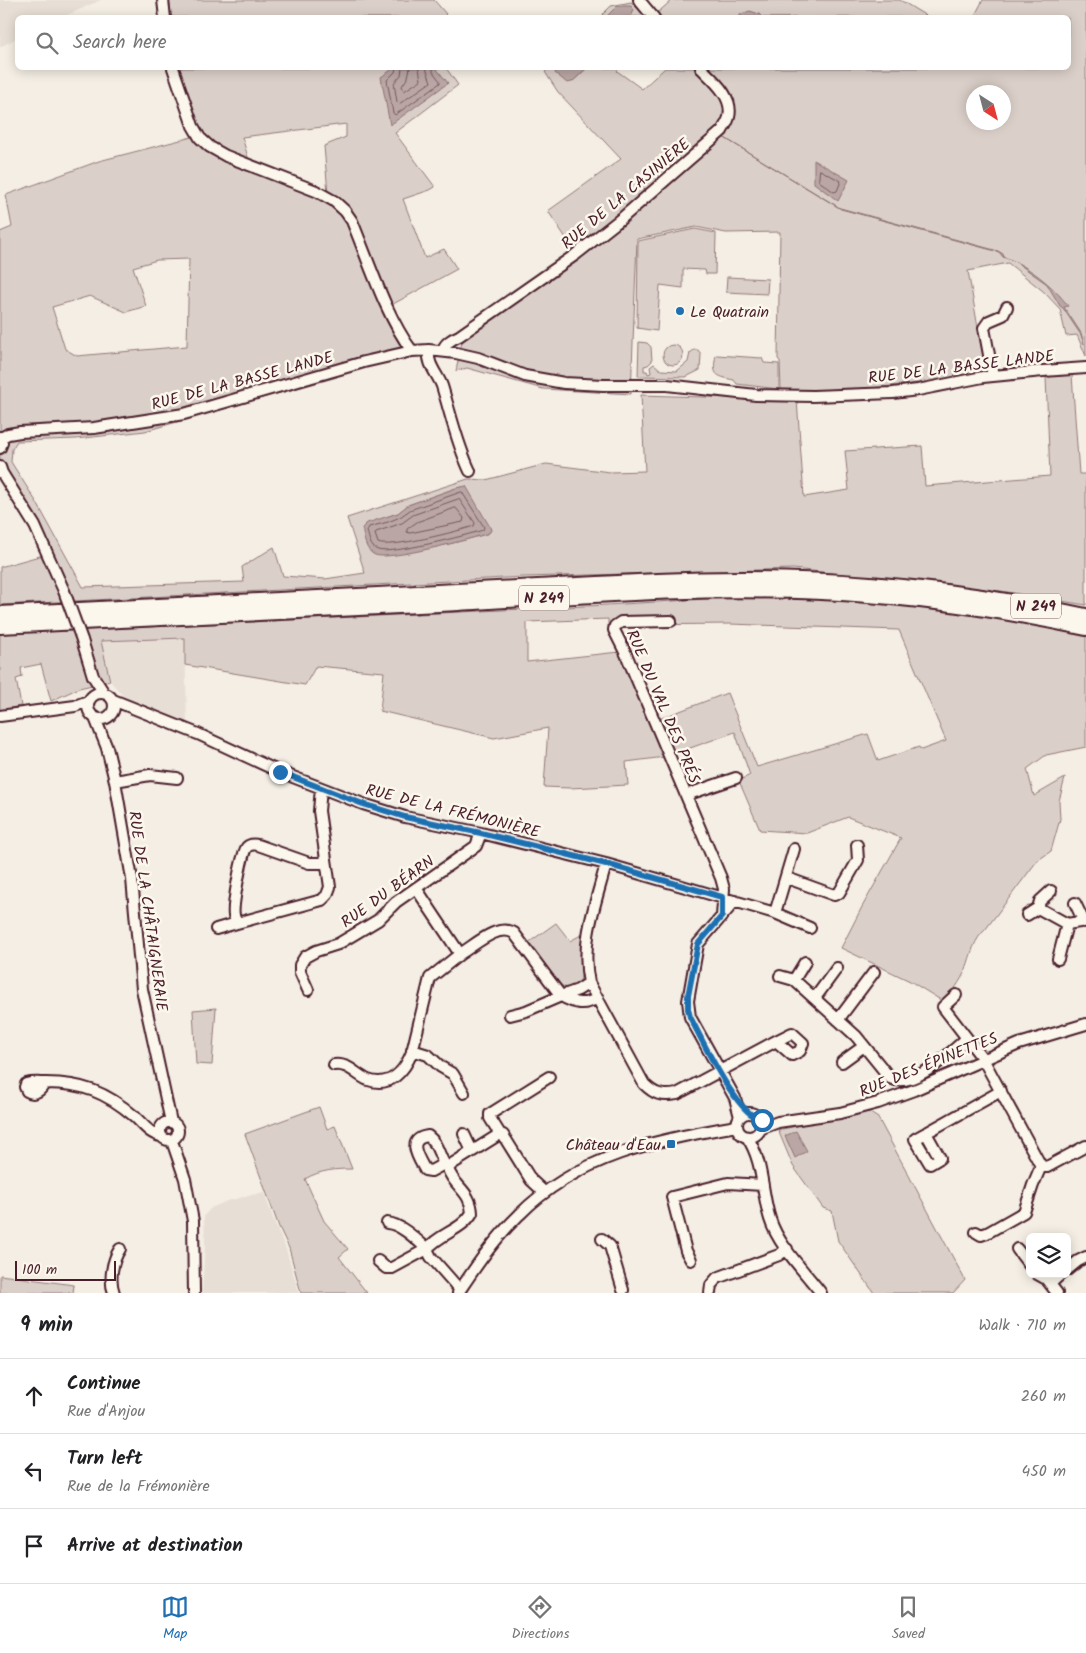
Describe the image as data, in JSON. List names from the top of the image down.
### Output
{
  "streets": {
    "highway": ["N 249"],
    "street": [
      "RUE DE LA CASINIÈRE",
      "RUE DE LA BASSE LANDE",
      "RUE DU VAL DES PRÉS",
      "RUE DE LA FRÉMONIÈRE",
      "RUE DU BÉARN",
      "RUE DE LA CHÂTAIGNERAIE",
      "RUE DES ÉPINETTES"
    ]
  },
  "crossings": [
    ["RUE DE LA CASINIÈRE", "RUE DE LA BASSE LANDE"],
    ["RUE DU VAL DES PRÉS", "RUE DE LA FRÉMONIÈRE"],
    ["RUE DE LA FRÉMONIÈRE", "RUE DU BÉARN"],
    ["RUE DE LA FRÉMONIÈRE", "RUE DE LA CHÂTAIGNERAIE"]
  ],
  "places": {
    "other": ["Le Quatrain"],
    "transit": ["Château d'Eau"]
  },
  "scale_bar": "100 m",
  "north": "bottom right",
  "page": {
    "search": "Search here",
    "scale": "100 m",
    "heading": ["9 min", "Walk · 710 m"],
    "list": [
      ["Continue", "Rue d'Anjou", "260 m"],
      ["Turn left", "Rue de la Frémonière", "450 m"],
      "Arrive at destination"
    ],
    "nav": ["Map", "Directions", "Saved"]
  }
}
